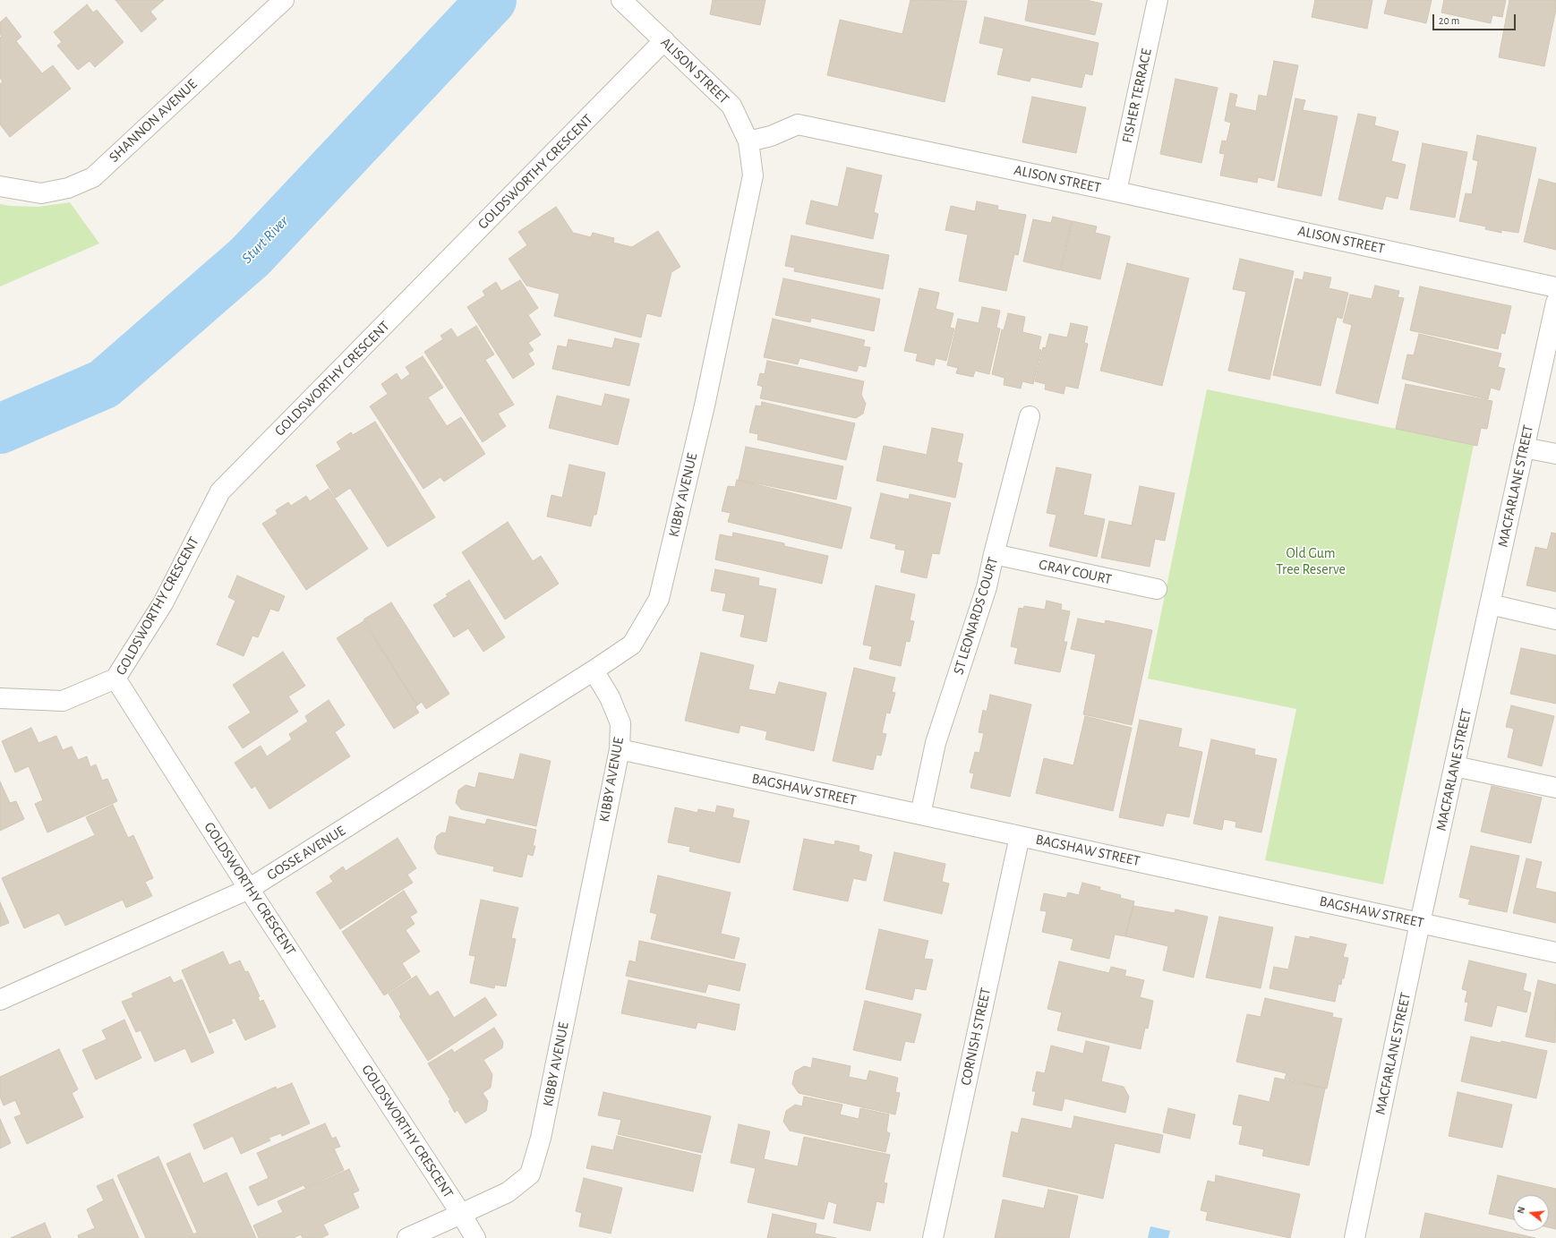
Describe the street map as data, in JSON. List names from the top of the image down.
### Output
{
  "streets": {
    "street": [
      "ALISON STREET",
      "FISHER TERRACE",
      "SHANNON AVENUE",
      "GOLDSWORTHY CRESCENT",
      "MACFARLANE STREET",
      "KIBBY AVENUE",
      "GRAY COURT",
      "ST LEONARDS COURT",
      "BAGSHAW STREET",
      "GOSSE AVENUE",
      "CORNISH STREET"
    ]
  },
  "crossings": [
    ["ALISON STREET", "FISHER TERRACE"],
    ["ALISON STREET", "GOLDSWORTHY CRESCENT"],
    ["ALISON STREET", "KIBBY AVENUE"],
    ["GOLDSWORTHY CRESCENT", "KIBBY AVENUE"],
    ["GOLDSWORTHY CRESCENT", "GOSSE AVENUE"],
    ["MACFARLANE STREET", "BAGSHAW STREET"],
    ["KIBBY AVENUE", "BAGSHAW STREET"],
    ["KIBBY AVENUE", "GOSSE AVENUE"],
    ["GRAY COURT", "ST LEONARDS COURT"],
    ["ST LEONARDS COURT", "BAGSHAW STREET"],
    ["BAGSHAW STREET", "CORNISH STREET"]
  ],
  "water": ["Sturt River"],
  "parks": ["Old Gum Tree Reserve"],
  "scale_bar": "20 m",
  "north": "left"
}
